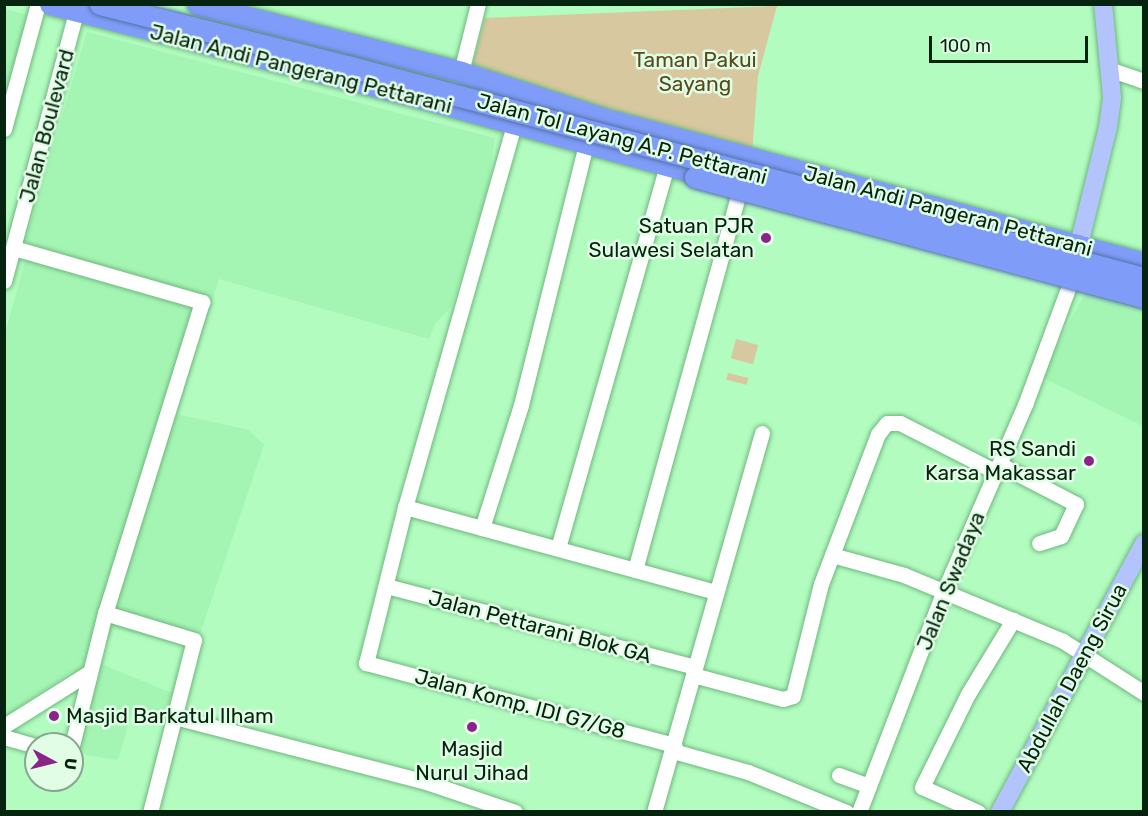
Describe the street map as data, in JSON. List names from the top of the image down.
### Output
{
  "streets": {
    "highway": ["Jalan Andi Pangerang Pettarani", "Jalan Tol Layang A.P. Pettarani", "Jalan Andi Pangeran Pettarani"],
    "main road": ["Abdullah Daeng Sirua"],
    "street": [
      "Jalan Boulevard",
      "Jalan Swadaya",
      "Jalan Pettarani Blok GA",
      "Jalan Komp. IDI G7/G8"
    ]
  },
  "crossings": [
    ["Jalan Andi Pangerang Pettarani", "Jalan Boulevard"],
    ["Jalan Andi Pangerang Pettarani", "Jalan Andi Pangeran Pettarani"],
    ["Jalan Andi Pangerang Pettarani", "Jalan Swadaya"],
    ["Jalan Andi Pangeran Pettarani", "Jalan Swadaya"],
    ["Jalan Pettarani Blok GA", "Jalan Komp. IDI G7/G8"]
  ],
  "parks": ["Taman Pakui Sayang"],
  "places": [
    "Satuan PJR Sulawesi Selatan",
    "RS Sandi Karsa Makassar",
    "Masjid Barkatul Ilham",
    "Masjid Nurul Jihad"
  ],
  "scale_bar": "100 m",
  "north": "right"
}
